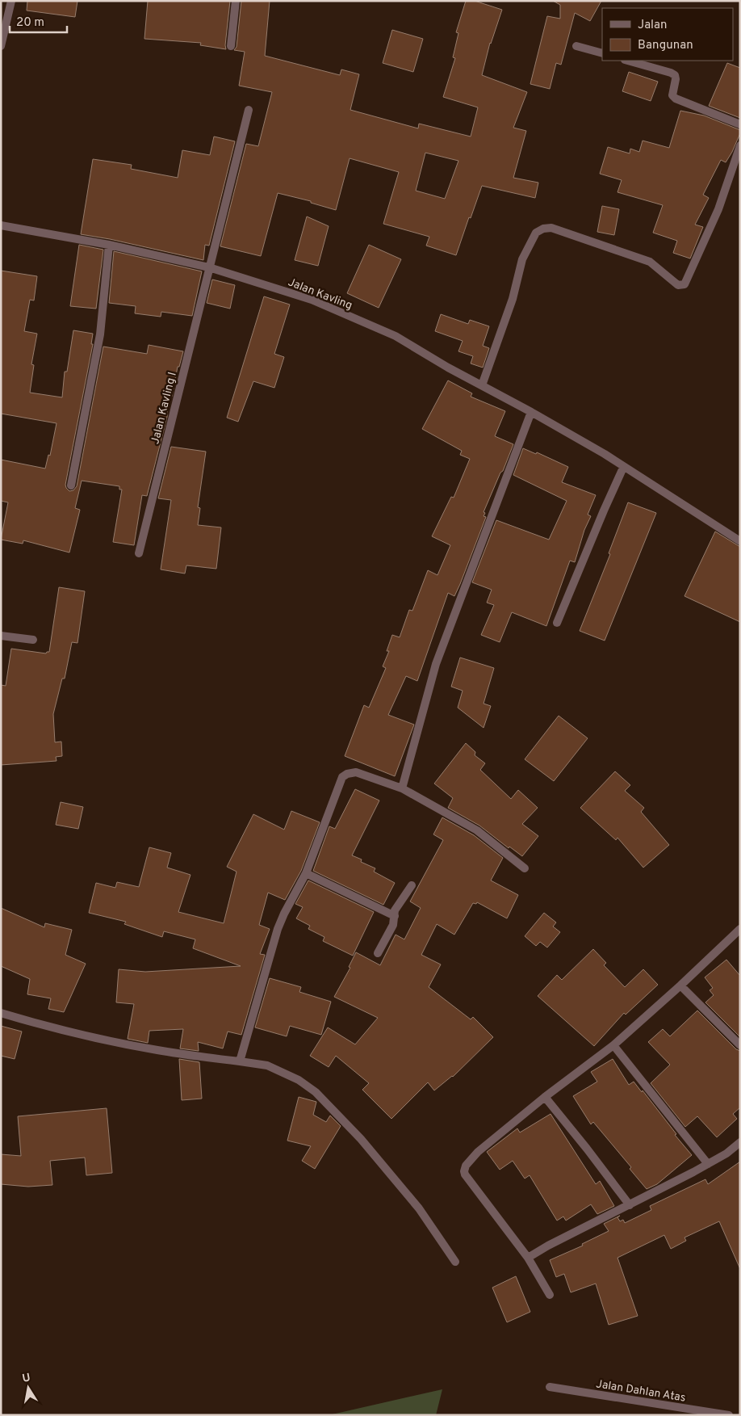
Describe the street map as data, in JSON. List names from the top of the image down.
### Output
{
  "streets": {
    "street": ["Jalan Kavling", "Jalan Kavling I", "Jalan Dahlan Atas"]
  },
  "crossings": [
    ["Jalan Kavling", "Jalan Kavling I"]
  ],
  "legend": ["Jalan", "Bangunan"],
  "scale_bar": "20 m",
  "north": "top"
}
